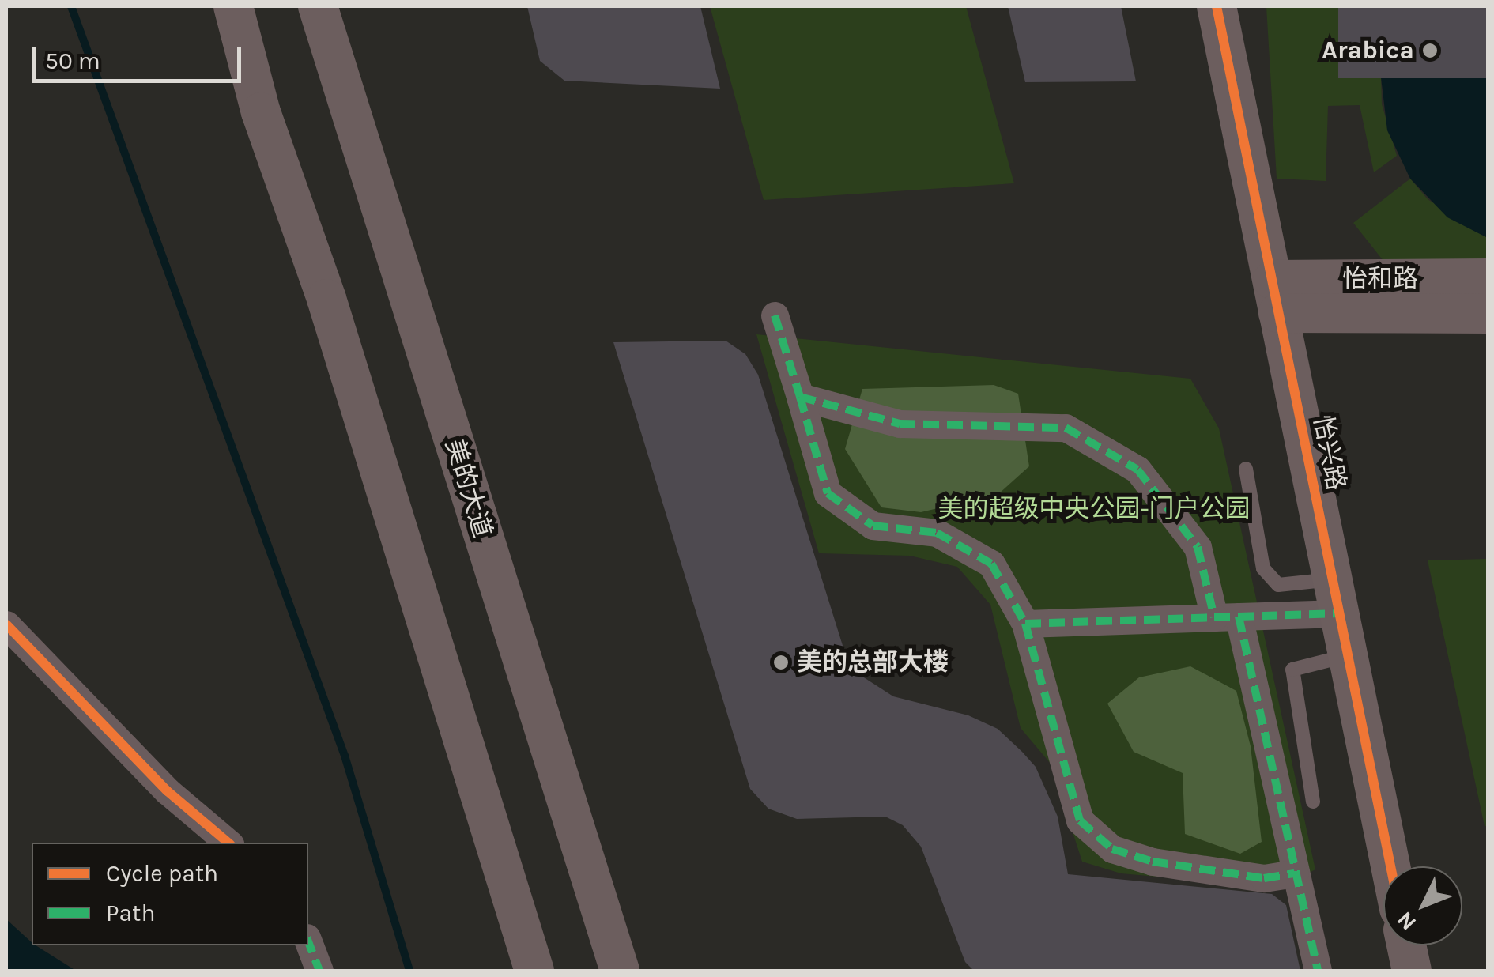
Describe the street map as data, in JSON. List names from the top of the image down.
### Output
{
  "streets": {
    "main road": ["怡和路", "怡兴路", "美的大道"]
  },
  "crossings": [
    ["怡和路", "怡兴路"]
  ],
  "parks": ["美的超级中央公园-门户公园"],
  "places": ["Arabica", "美的总部大楼"],
  "legend": ["Cycle path", "Path"],
  "scale_bar": "50 m",
  "north": "bottom left"
}
